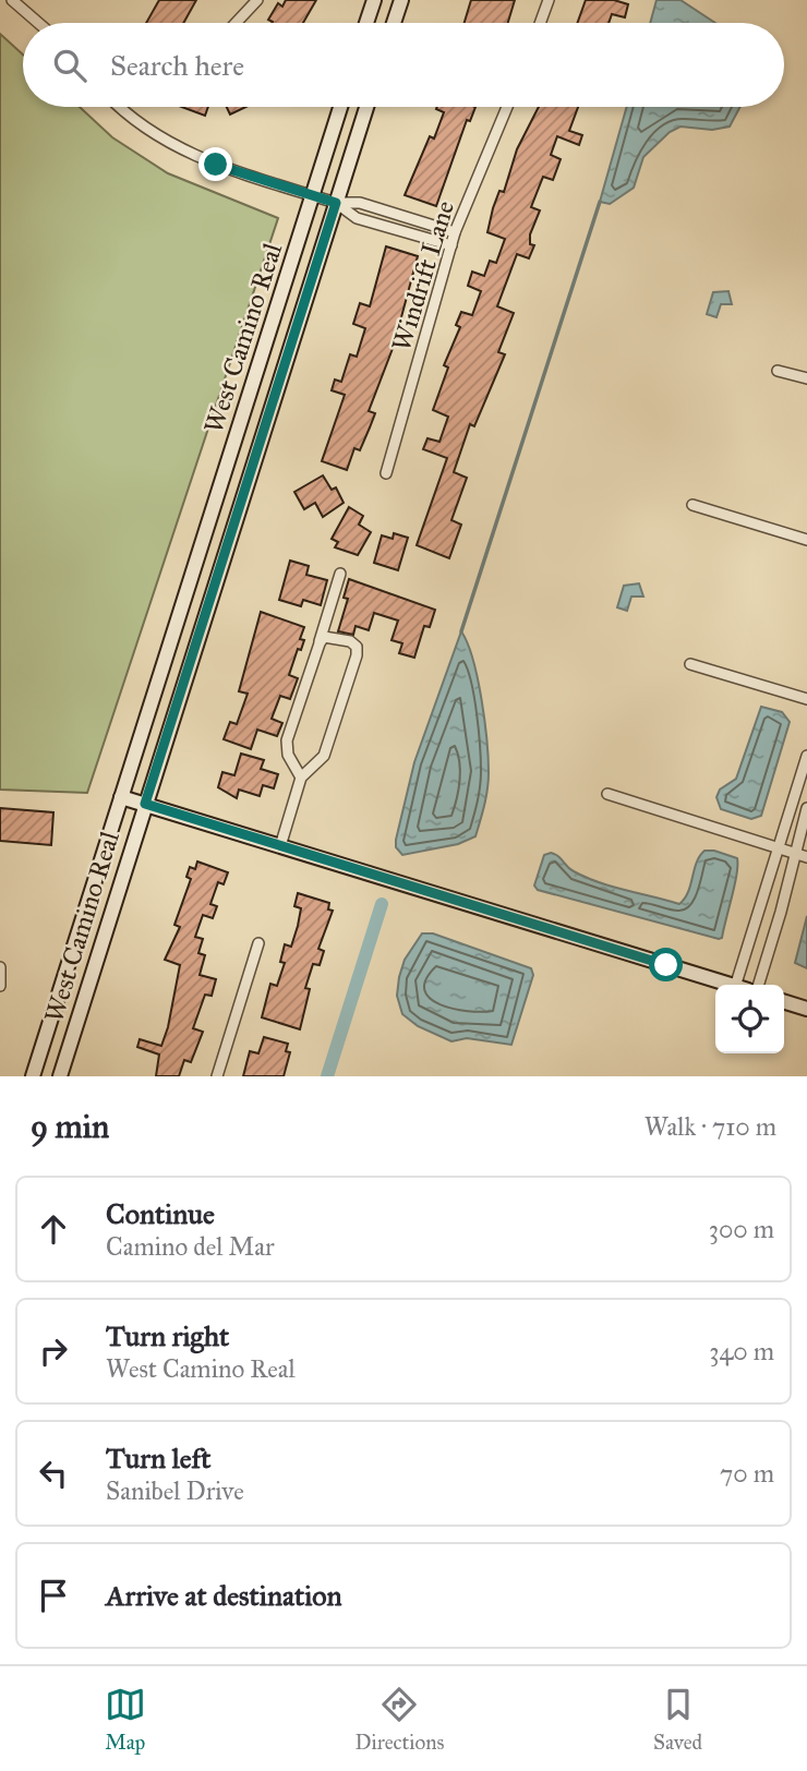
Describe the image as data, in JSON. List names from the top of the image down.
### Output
{
  "streets": {
    "street": ["Windrift Lane", "West Camino Real"]
  },
  "page": {
    "search": "Search here",
    "heading": ["9 min", "Walk · 710 m"],
    "list": [
      ["Continue", "Camino del Mar", "300 m"],
      ["Turn right", "West Camino Real", "340 m"],
      ["Turn left", "Sanibel Drive", "70 m"],
      "Arrive at destination"
    ],
    "nav": ["Map", "Directions", "Saved"]
  }
}
